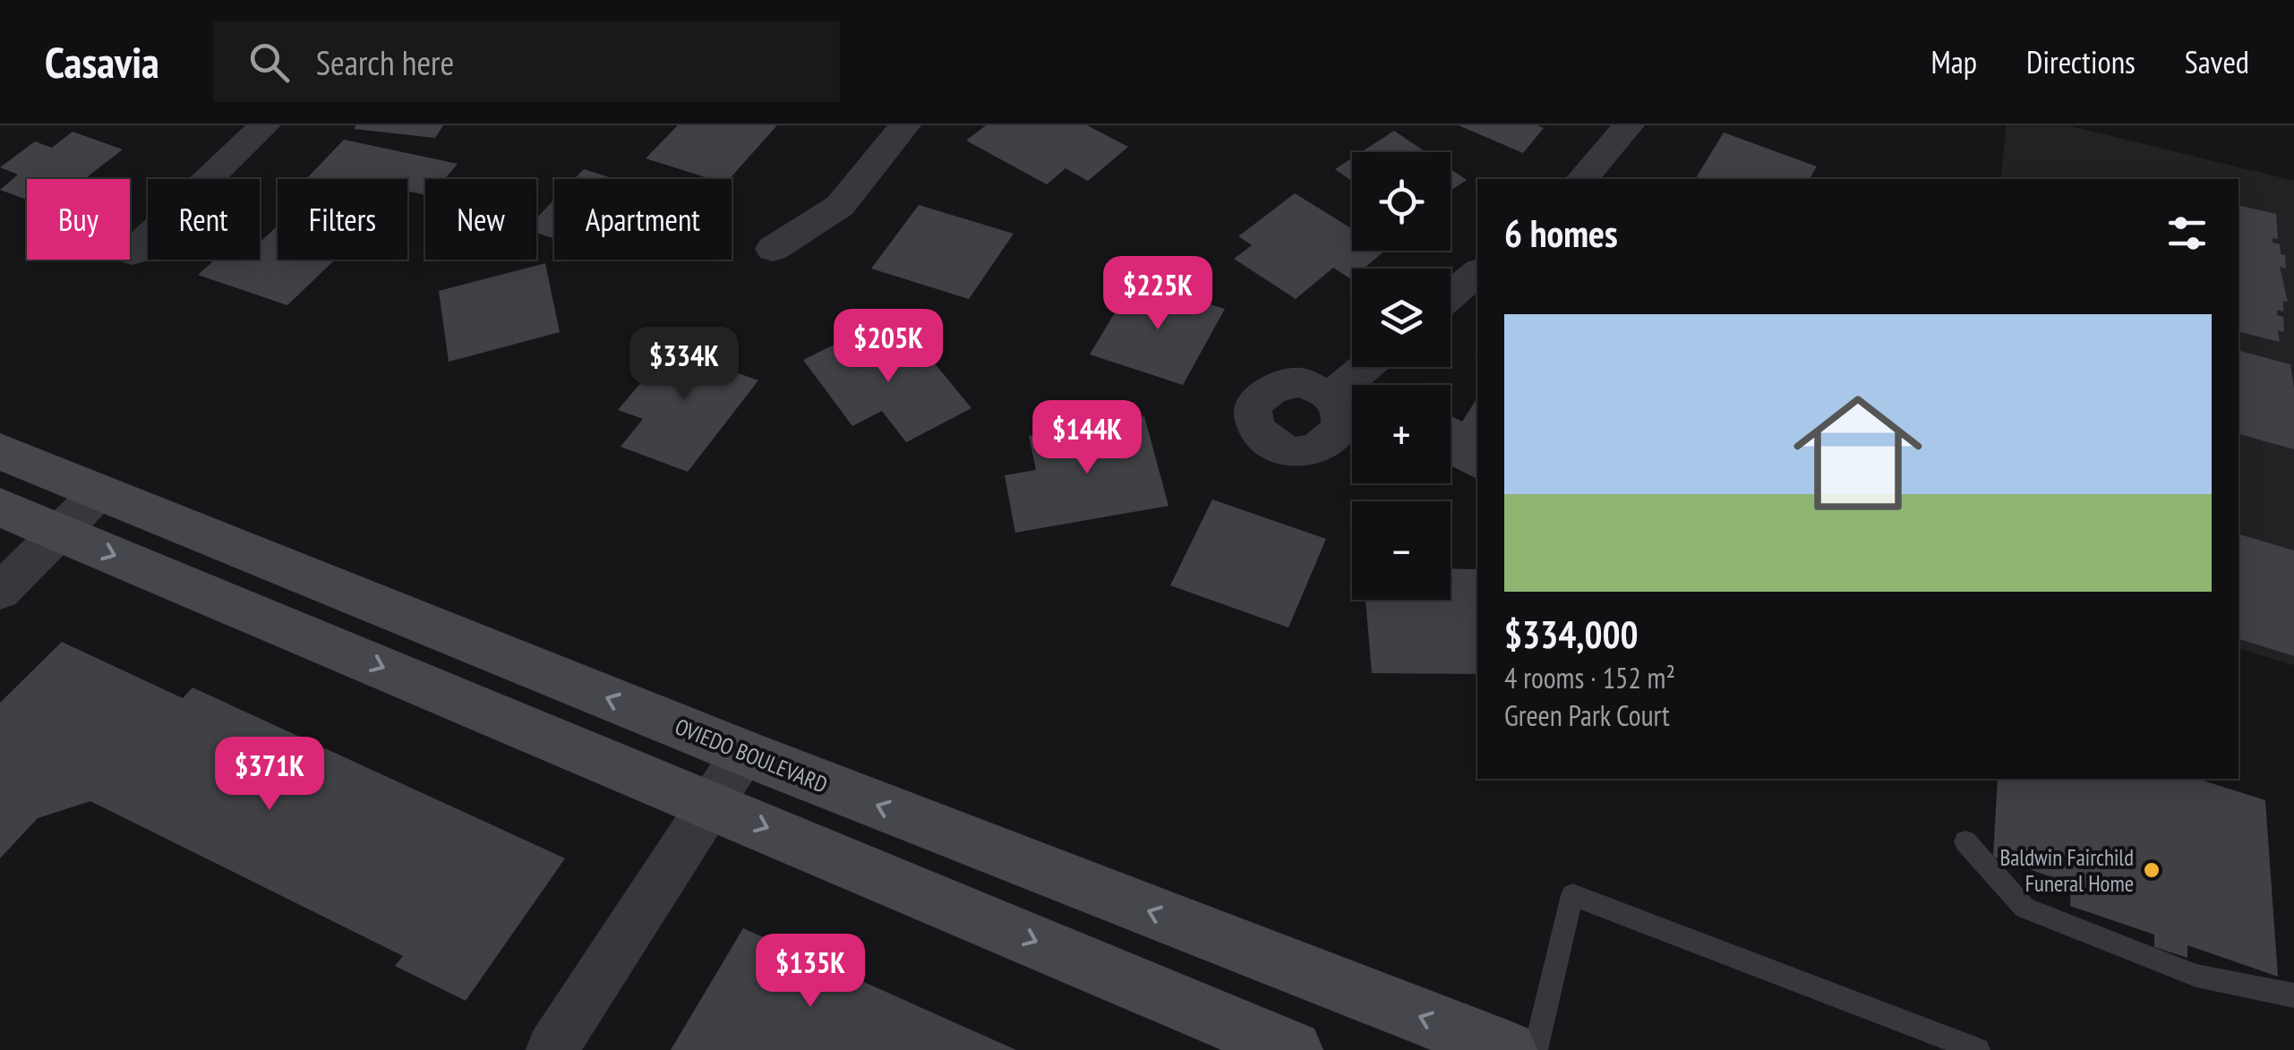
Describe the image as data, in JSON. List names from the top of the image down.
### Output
{
  "streets": {
    "street": ["OVIEDO BOULEVARD"]
  },
  "places": ["Baldwin Fairchild Funeral Home"],
  "page": {
    "header": "Casavia",
    "search": "Search here",
    "nav": ["Map", "Directions", "Saved"],
    "map_buttons": ["+", "−"],
    "chip": [
      "Buy",
      "Rent",
      "Filters",
      "New",
      "Apartment"
    ],
    "heading": "6 homes",
    "price": [
      "$225K",
      "$205K",
      "$334K",
      "$144K",
      "$371K",
      "$135K"
    ],
    "list": [
      {
        "name": "$334,000",
        "note": "4 rooms · 152 m² · Green Park Court"
      }
    ]
  }
}
